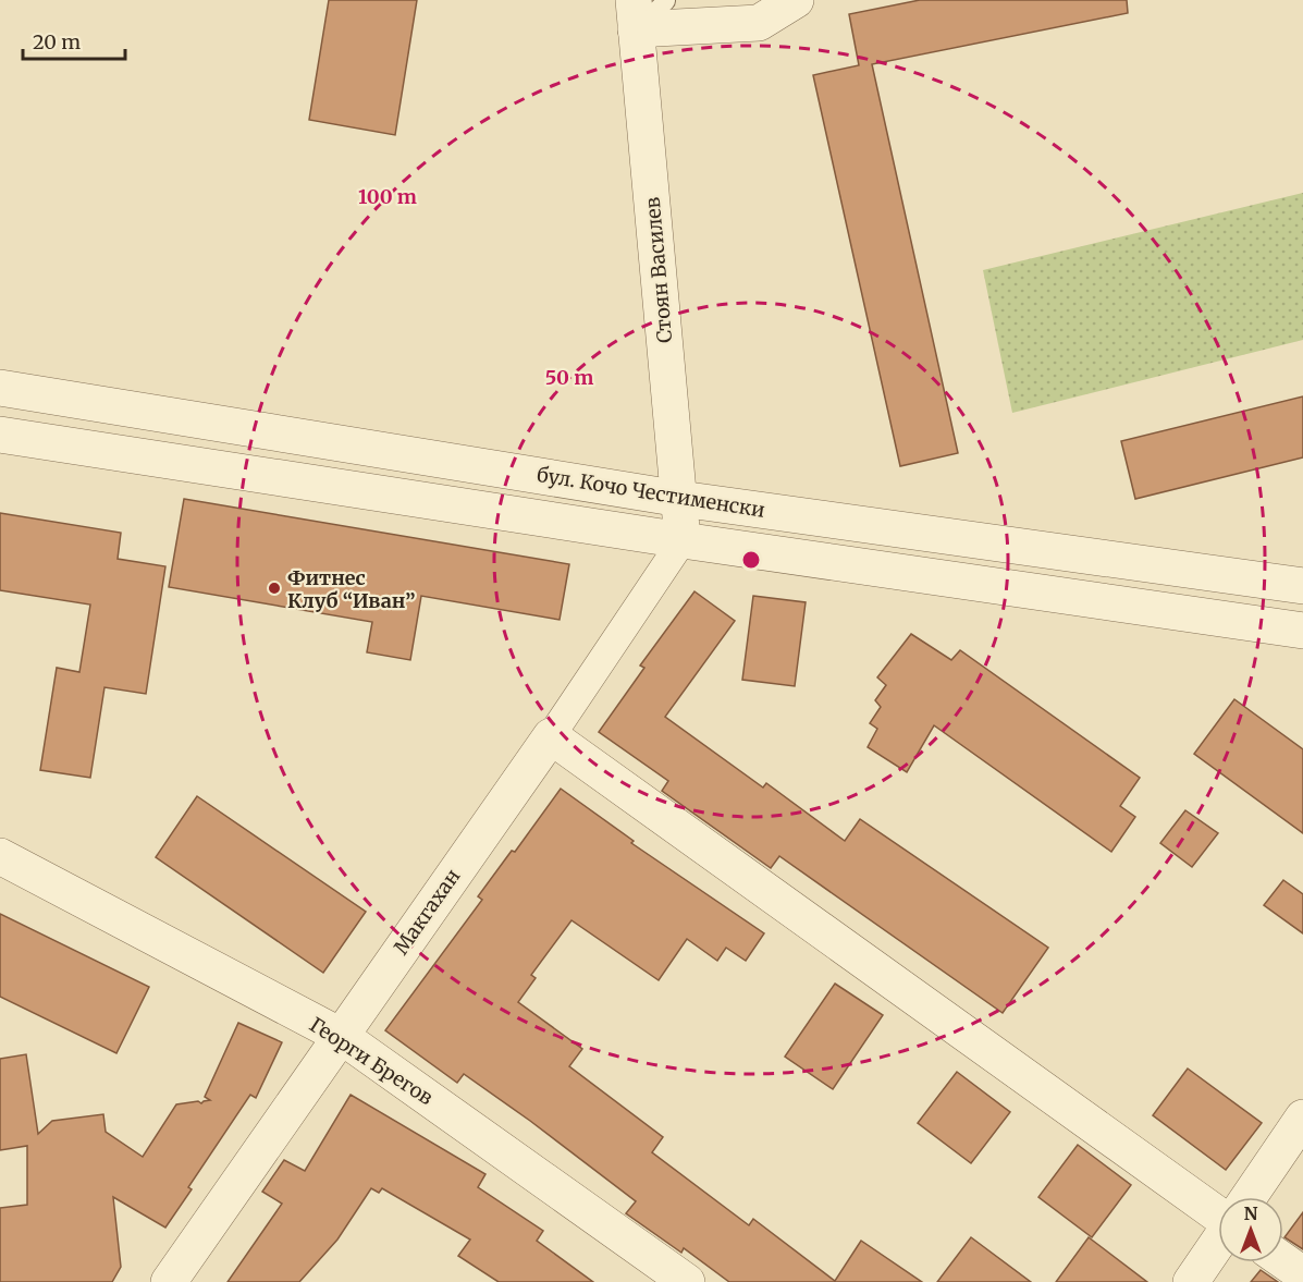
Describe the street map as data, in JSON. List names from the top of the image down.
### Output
{
  "streets": {
    "street": [
      "Стоян Василев",
      "бул. Кочо Честименски",
      "Макгахан",
      "Георги Брегов"
    ]
  },
  "crossings": [
    ["Стоян Василев", "бул. Кочо Честименски"],
    ["Стоян Василев", "Макгахан"],
    ["Макгахан", "Георги Брегов"]
  ],
  "places": ["Фитнес Клуб “Иван”"],
  "scale_bar": "20 m",
  "north": "top",
  "rings": ["100 m", "50 m"]
}
